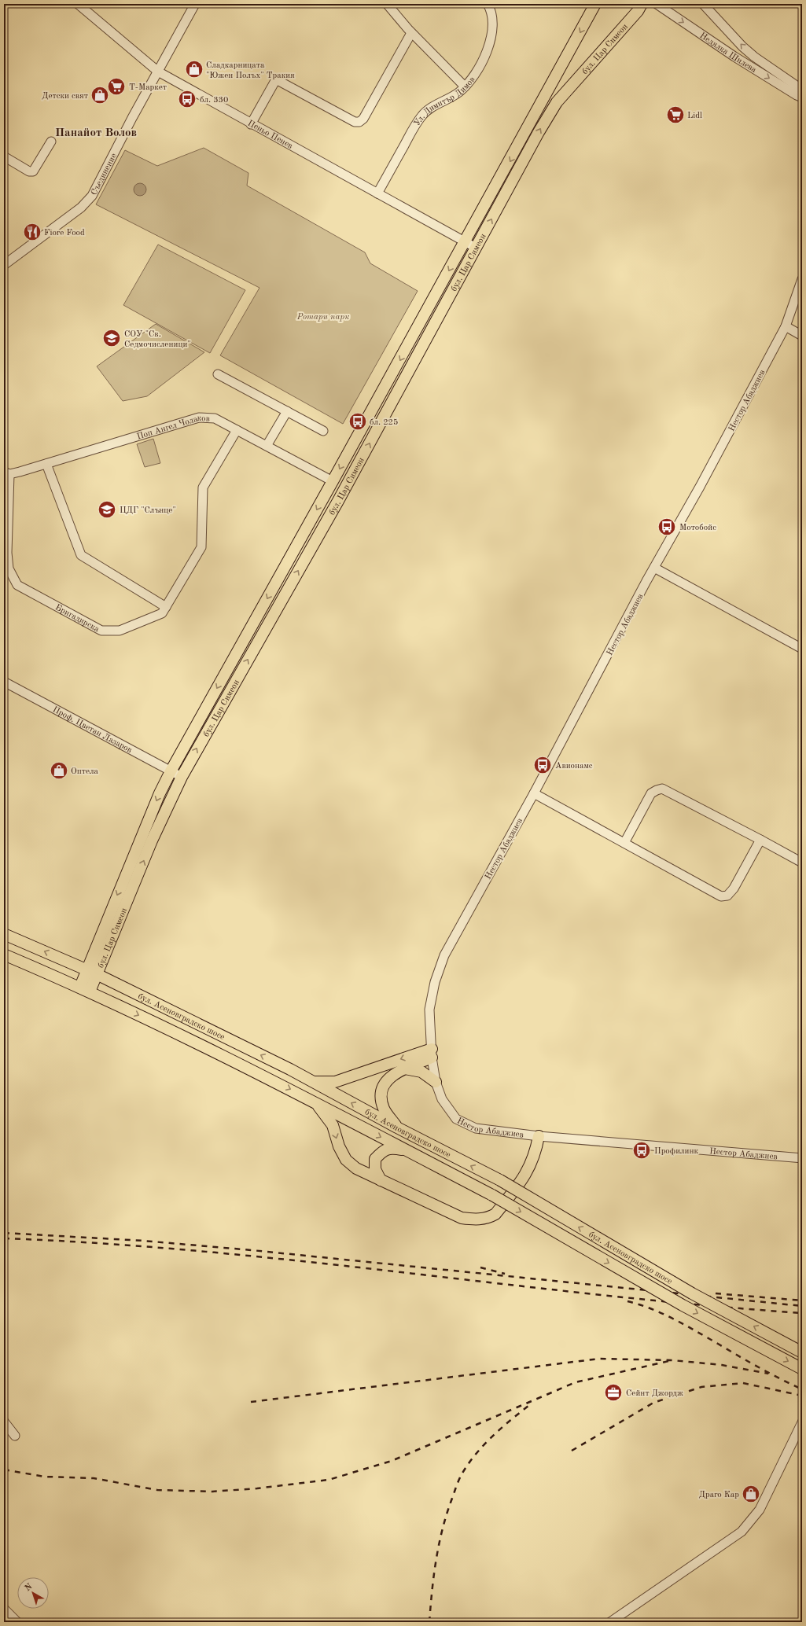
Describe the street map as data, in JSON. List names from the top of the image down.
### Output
{
  "streets": {
    "main road": ["бул. Цар Симеон", "бул. Асеновградско шосе"],
    "street": [
      "Недялка Шилева",
      "Ул. Димитър Димов",
      "Пеньо Пенев",
      "Съединение",
      "Нестор Абаджиев",
      "Поп Ангел Чолаков",
      "Бригадирска",
      "Проф. Цветан Лазаров"
    ]
  },
  "crossings": [
    ["бул. Цар Симеон", "Пеньо Пенев"],
    ["бул. Цар Симеон", "Поп Ангел Чолаков"],
    ["бул. Цар Симеон", "Проф. Цветан Лазаров"],
    ["бул. Цар Симеон", "бул. Асеновградско шосе"],
    ["Ул. Димитър Димов", "Пеньо Пенев"],
    ["Пеньо Пенев", "Съединение"],
    ["Поп Ангел Чолаков", "Бригадирска"]
  ],
  "districts": ["Панайот Волов"],
  "parks": ["Ротари парк"],
  "places": {
    "shop": [
      "Сладкарницата \"Южен Полъх\" Тракия",
      "Детски свят",
      "Оптела",
      "Драго Кар"
    ],
    "supermarket": ["Т-Маркет", "Lidl"],
    "bus stop": [
      "бл. 330",
      "бл. 225",
      "Мотобойс",
      "Авионамс",
      "Профилинк"
    ],
    "restaurant": ["Fiore Food"],
    "school or university": ["СОУ \"Св. Седмочисленици\"", "ЦДГ \"Слънце\""],
    "office": ["Сейнт Джордж"]
  },
  "north": "top left"
}
